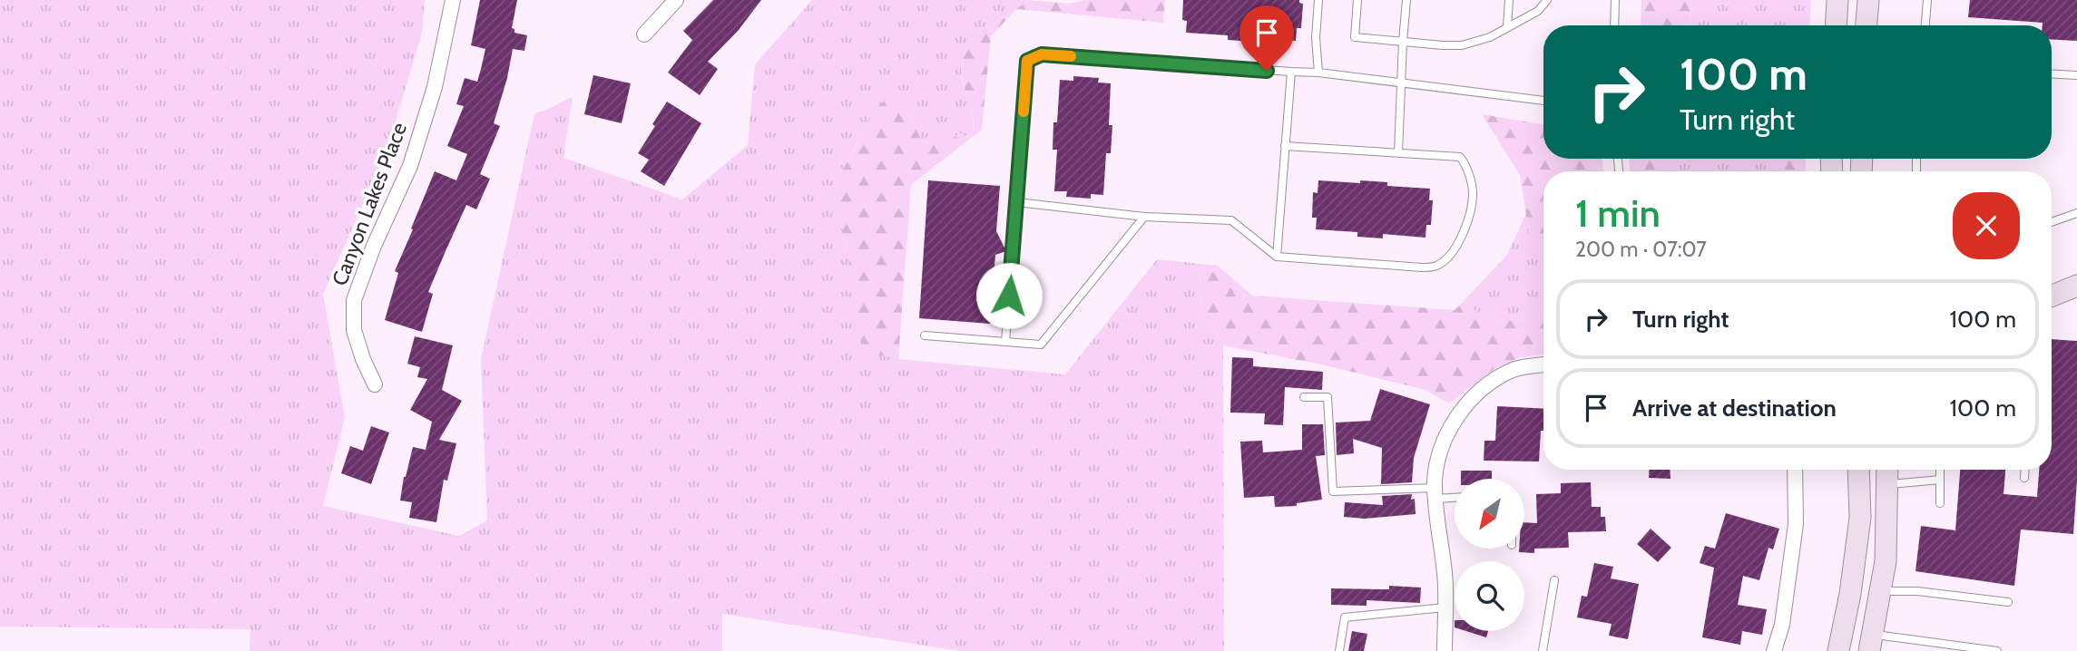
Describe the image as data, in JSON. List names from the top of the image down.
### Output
{
  "streets": {
    "street": ["Canyon Lakes Place"]
  },
  "north": "bottom left",
  "page": {
    "turn": ["100 m", "Turn right"],
    "heading": ["1 min", "200 m · 07:07"],
    "list": [
      {
        "name": "Turn right",
        "value": "100 m"
      },
      {
        "name": "Arrive at destination",
        "value": "100 m"
      }
    ]
  }
}
